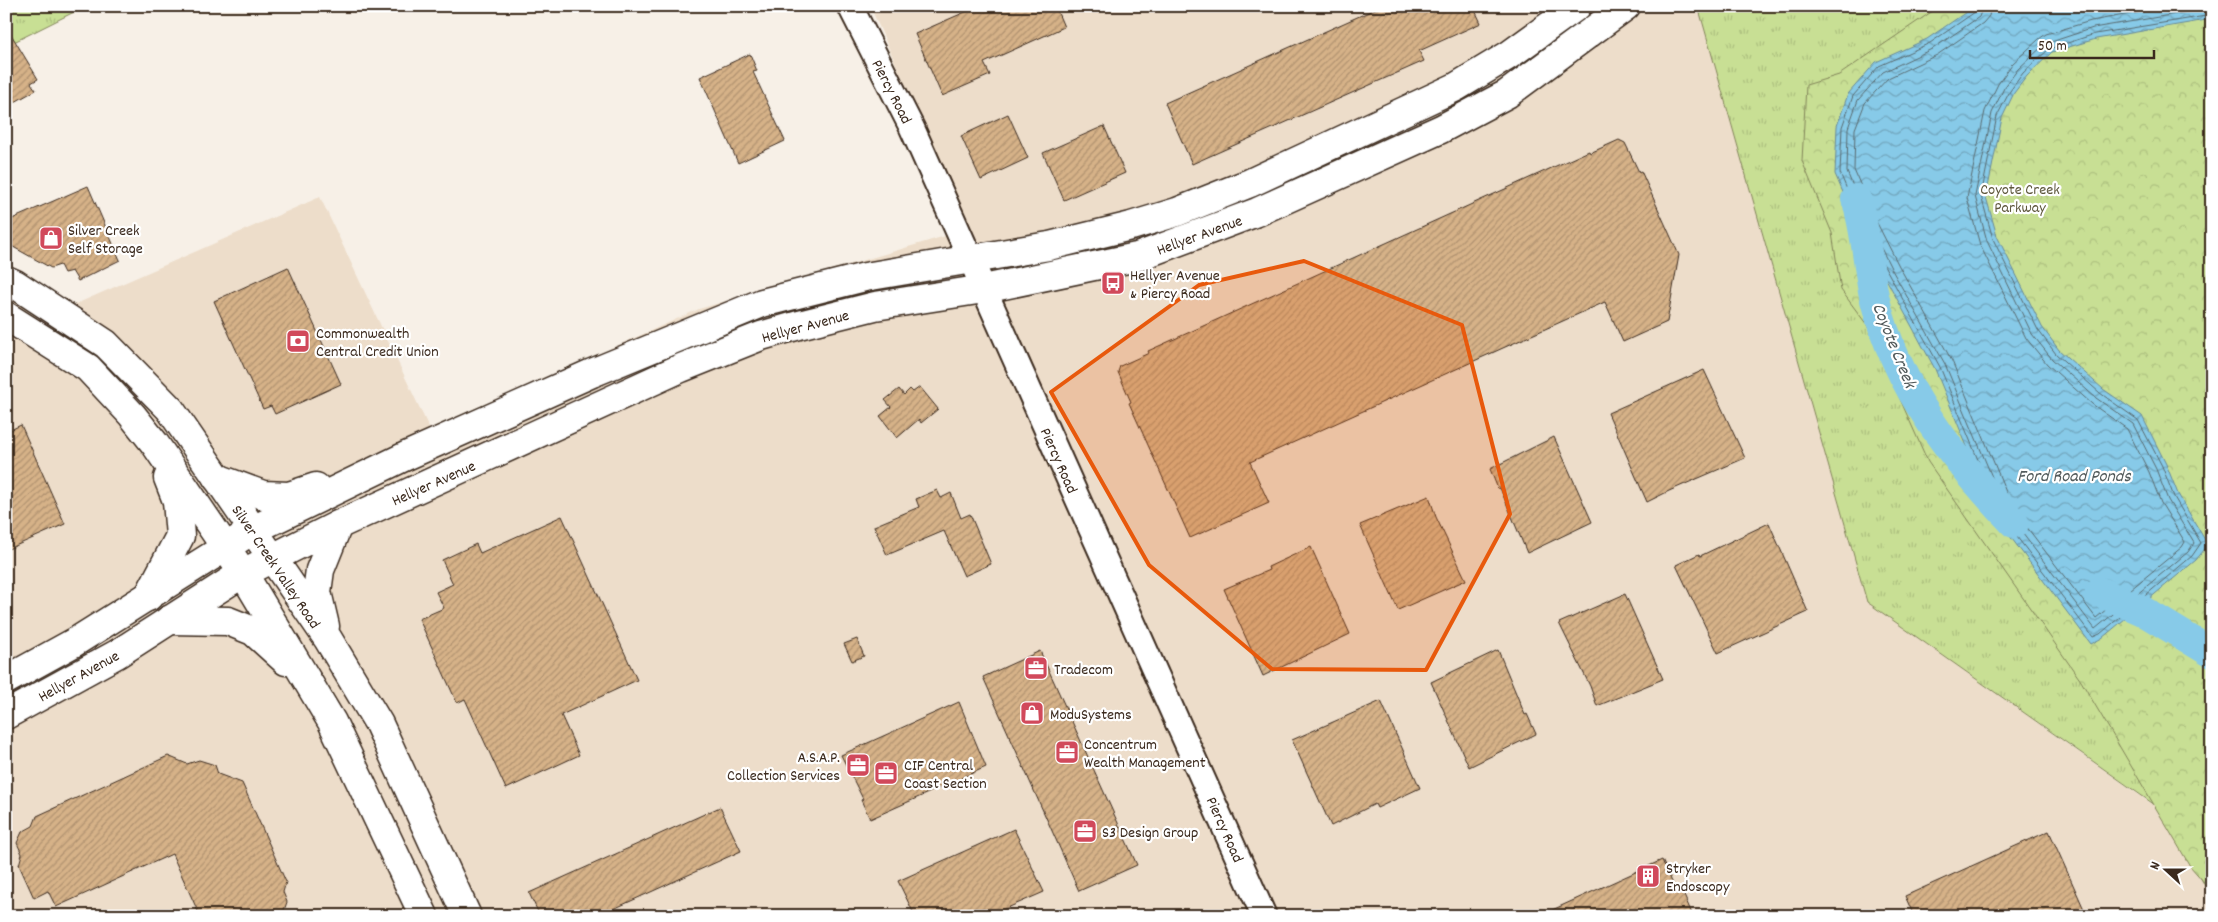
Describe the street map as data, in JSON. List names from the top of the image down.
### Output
{
  "streets": {
    "main road": ["Hellyer Avenue", "Silver Creek Valley Road"],
    "street": ["Piercy Road"]
  },
  "crossings": [
    ["Piercy Road", "Hellyer Avenue"],
    ["Hellyer Avenue", "Silver Creek Valley Road"]
  ],
  "water": ["Coyote Creek", "Ford Road Ponds"],
  "parks": ["Coyote Creek Parkway"],
  "places": {
    "shop": ["Silver Creek Self Storage", "ModuSystems"],
    "bus stop": ["Hellyer Avenue & Piercy Road"],
    "bank": ["Commonwealth Central Credit Union"],
    "office": [
      "Tradecom",
      "Concentrum Wealth Management",
      "A.S.A.P. Collection Services",
      "CIF Central Coast Section",
      "S3 Design Group"
    ],
    "building": ["Stryker Endoscopy"]
  },
  "scale_bar": "50 m",
  "north": "left"
}
